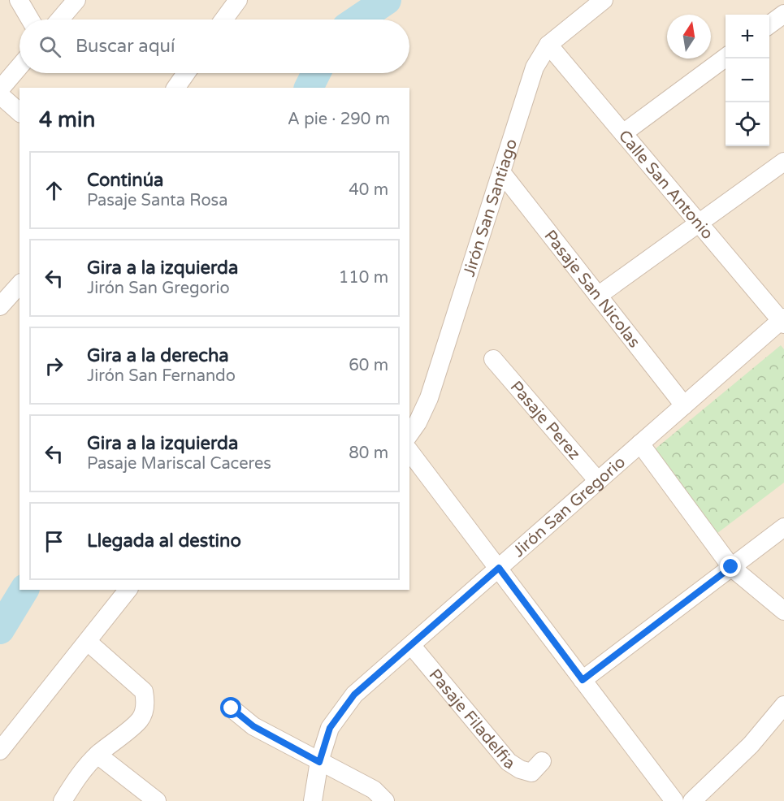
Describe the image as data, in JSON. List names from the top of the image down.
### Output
{
  "streets": {
    "street": [
      "Calle San Antonio",
      "Jirón San Santiago",
      "Pasaje San Nicolas",
      "Pasaje Perez",
      "Jirón San Gregorio",
      "Pasaje Filadelfia"
    ]
  },
  "crossings": [
    ["Calle San Antonio", "Jirón San Santiago"],
    ["Calle San Antonio", "Jirón San Gregorio"],
    ["Jirón San Santiago", "Pasaje San Nicolas"],
    ["Pasaje San Nicolas", "Jirón San Gregorio"],
    ["Pasaje Perez", "Jirón San Gregorio"],
    ["Jirón San Gregorio", "Pasaje Filadelfia"]
  ],
  "north": "top",
  "page": {
    "map_buttons": ["+", "−"],
    "search": "Buscar aquí",
    "heading": ["4 min", "A pie · 290 m"],
    "list": [
      ["Continúa", "Pasaje Santa Rosa", "40 m"],
      ["Gira a la izquierda", "Jirón San Gregorio", "110 m"],
      ["Gira a la derecha", "Jirón San Fernando", "60 m"],
      ["Gira a la izquierda", "Pasaje Mariscal Caceres", "80 m"],
      "Llegada al destino"
    ]
  }
}
